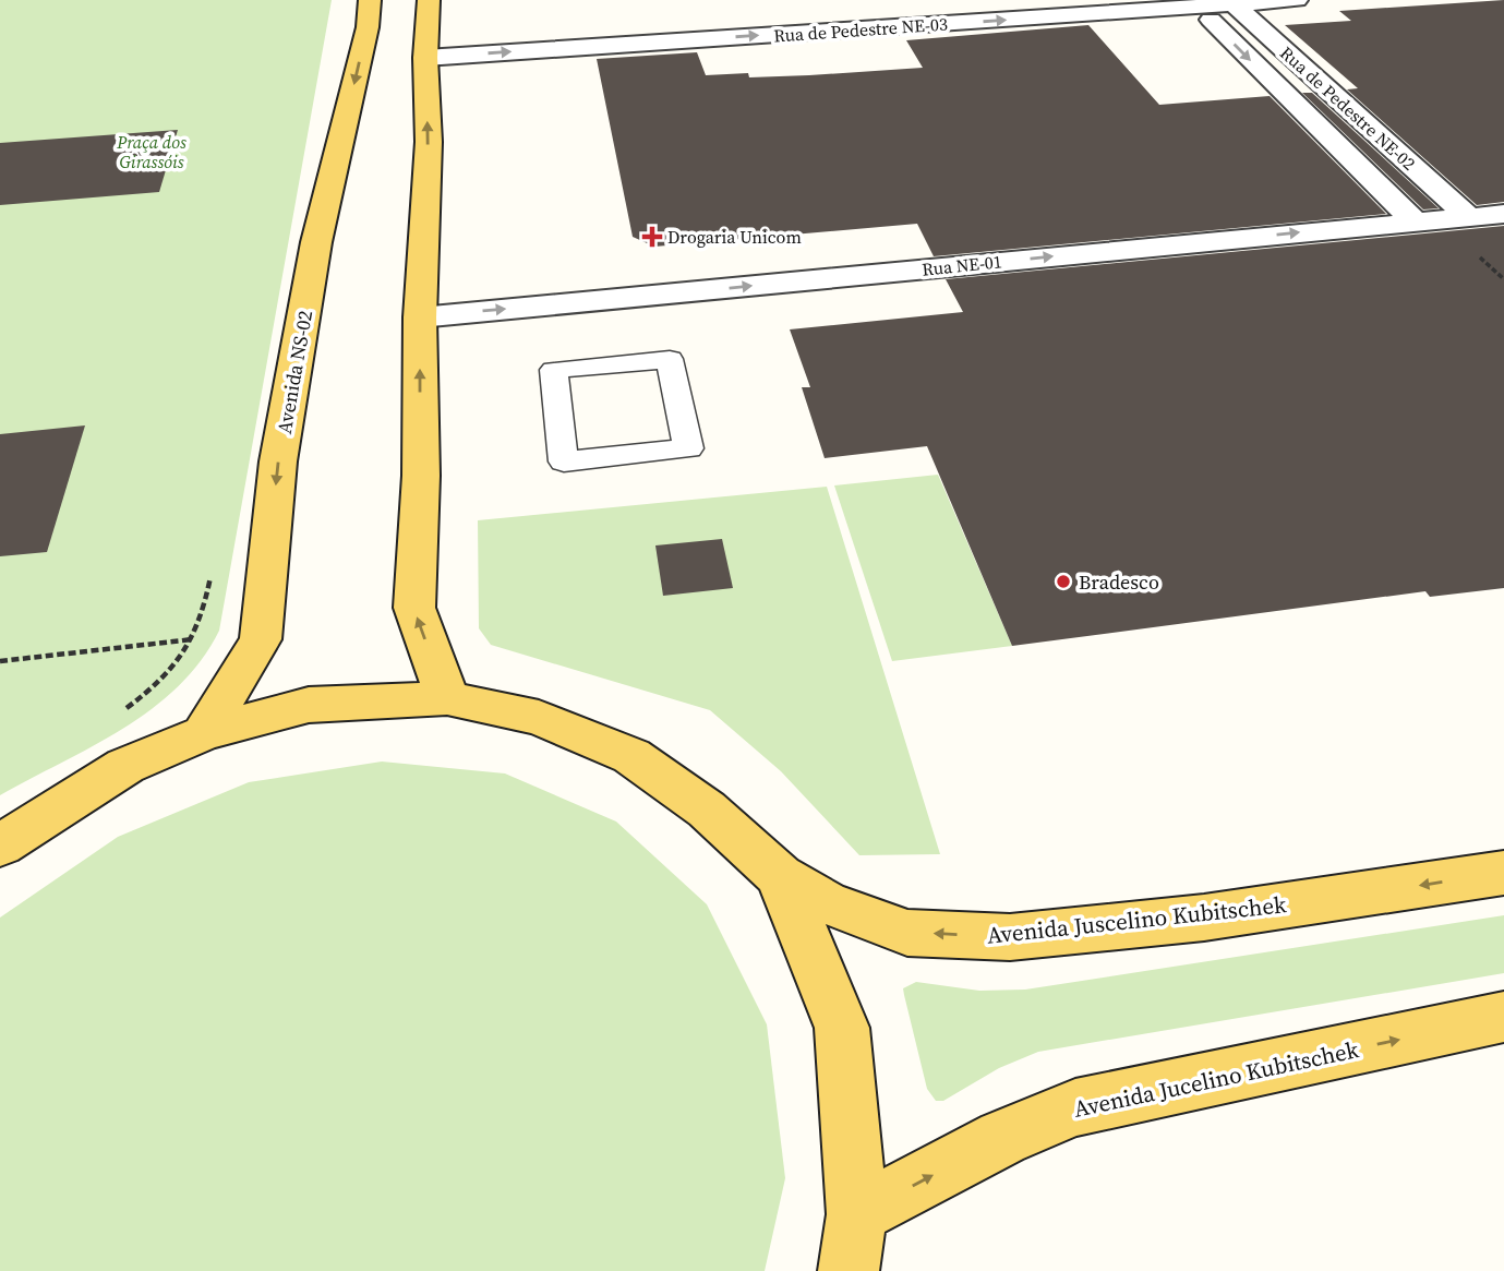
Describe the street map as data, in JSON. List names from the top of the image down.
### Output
{
  "streets": {
    "main road": ["Avenida NS-02", "Avenida Juscelino Kubitschek", "Avenida Jucelino Kubitschek"],
    "street": ["Rua de Pedestre NE-03", "Rua de Pedestre NE-02", "Rua NE-01"]
  },
  "crossings": [
    ["Rua de Pedestre NE-03", "Rua de Pedestre NE-02"],
    ["Rua de Pedestre NE-02", "Rua NE-01"]
  ],
  "one_way": [
    "Rua de Pedestre NE-03",
    "Rua NE-01",
    "Avenida Juscelino Kubitschek",
    "Avenida Jucelino Kubitschek"
  ],
  "parks": ["Praça dos Girassóis"],
  "places": {
    "health": ["Drogaria Unicom"],
    "other": ["Bradesco"]
  }
}
